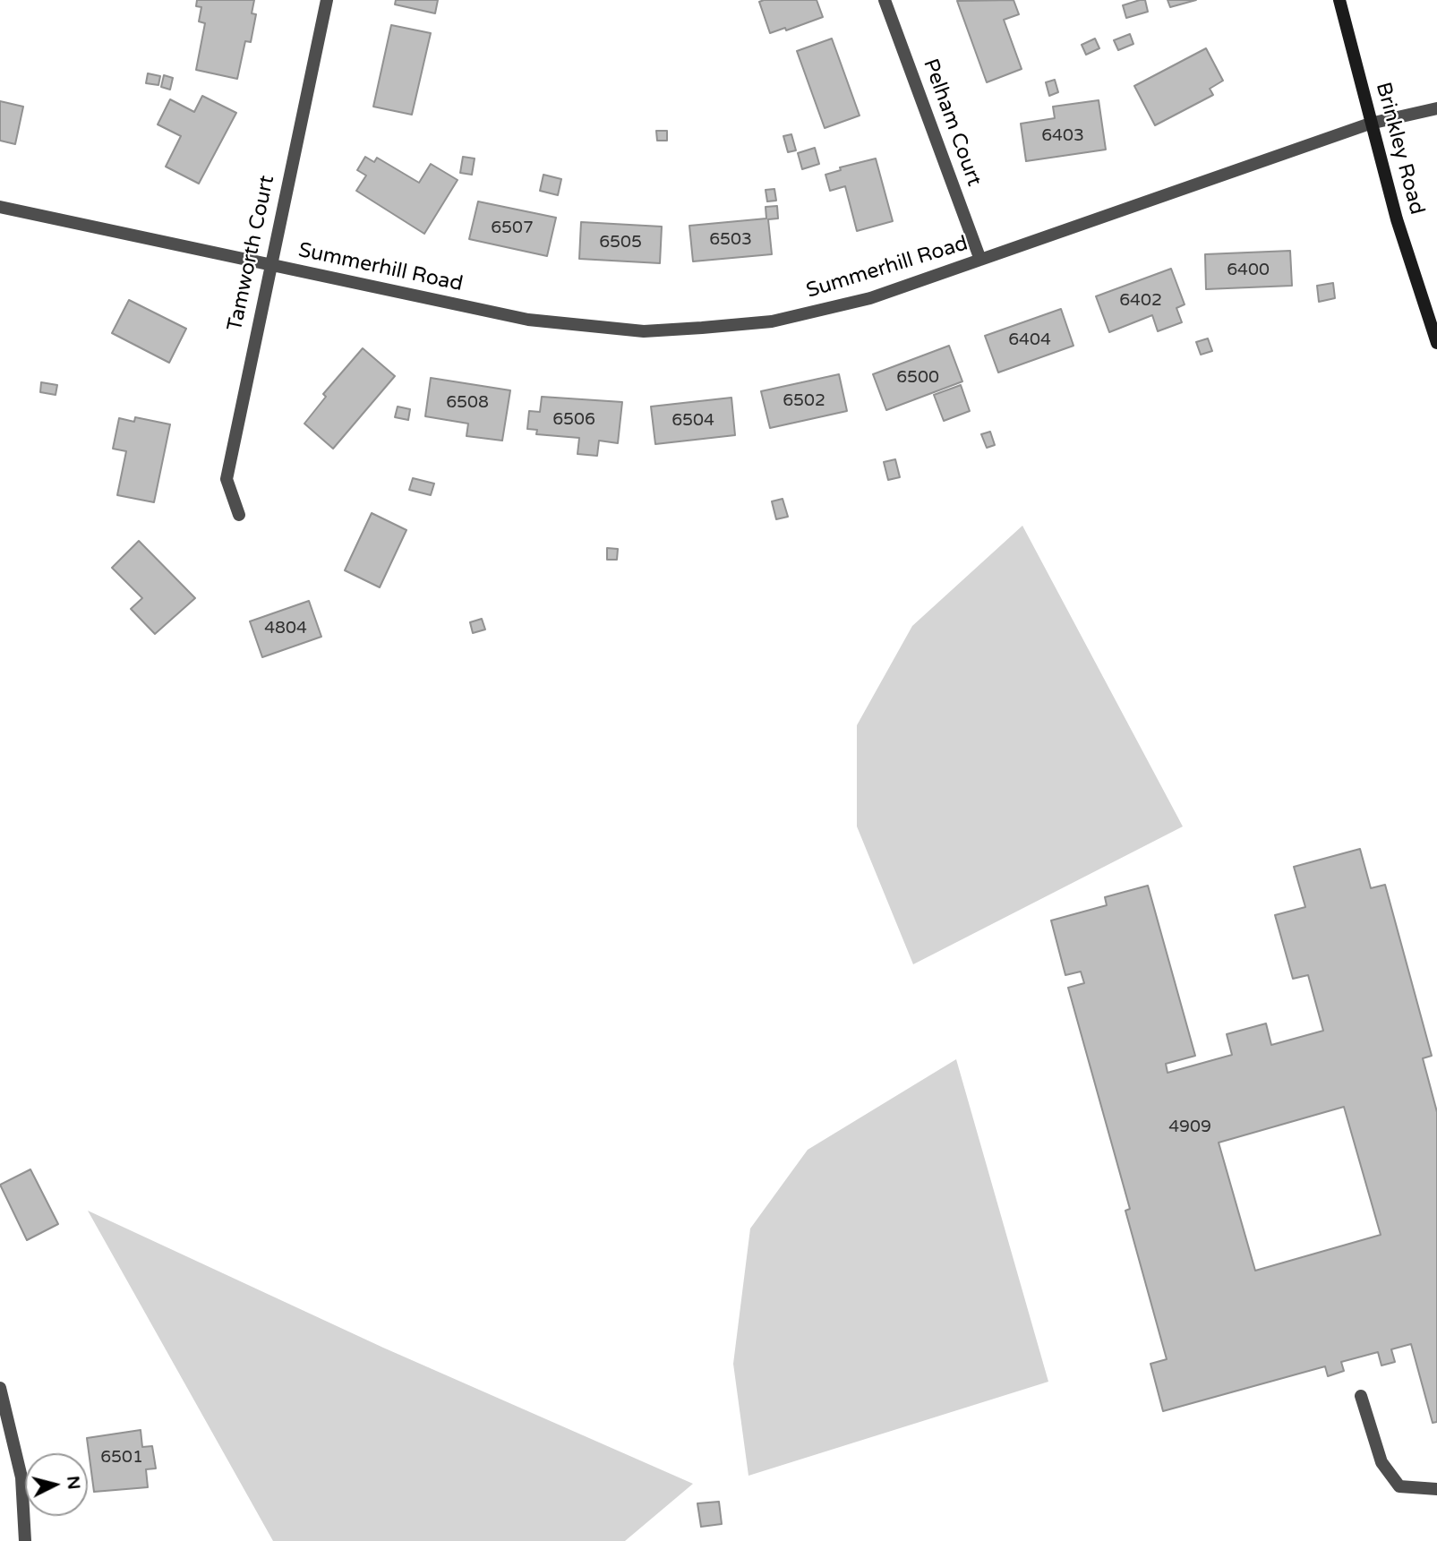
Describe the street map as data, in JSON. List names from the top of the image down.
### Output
{
  "streets": {
    "main road": ["Brinkley Road"],
    "street": ["Pelham Court", "Tamworth Court", "Summerhill Road"]
  },
  "crossings": [
    ["Pelham Court", "Summerhill Road"],
    ["Brinkley Road", "Summerhill Road"],
    ["Tamworth Court", "Summerhill Road"]
  ],
  "house_numbers": [
    "6403",
    "6507",
    "6503",
    "6505",
    "6400",
    "6402",
    "6404",
    "6500",
    "6502",
    "6508",
    "6506",
    "6504",
    "4804",
    "4909",
    "6501"
  ],
  "north": "right"
}
